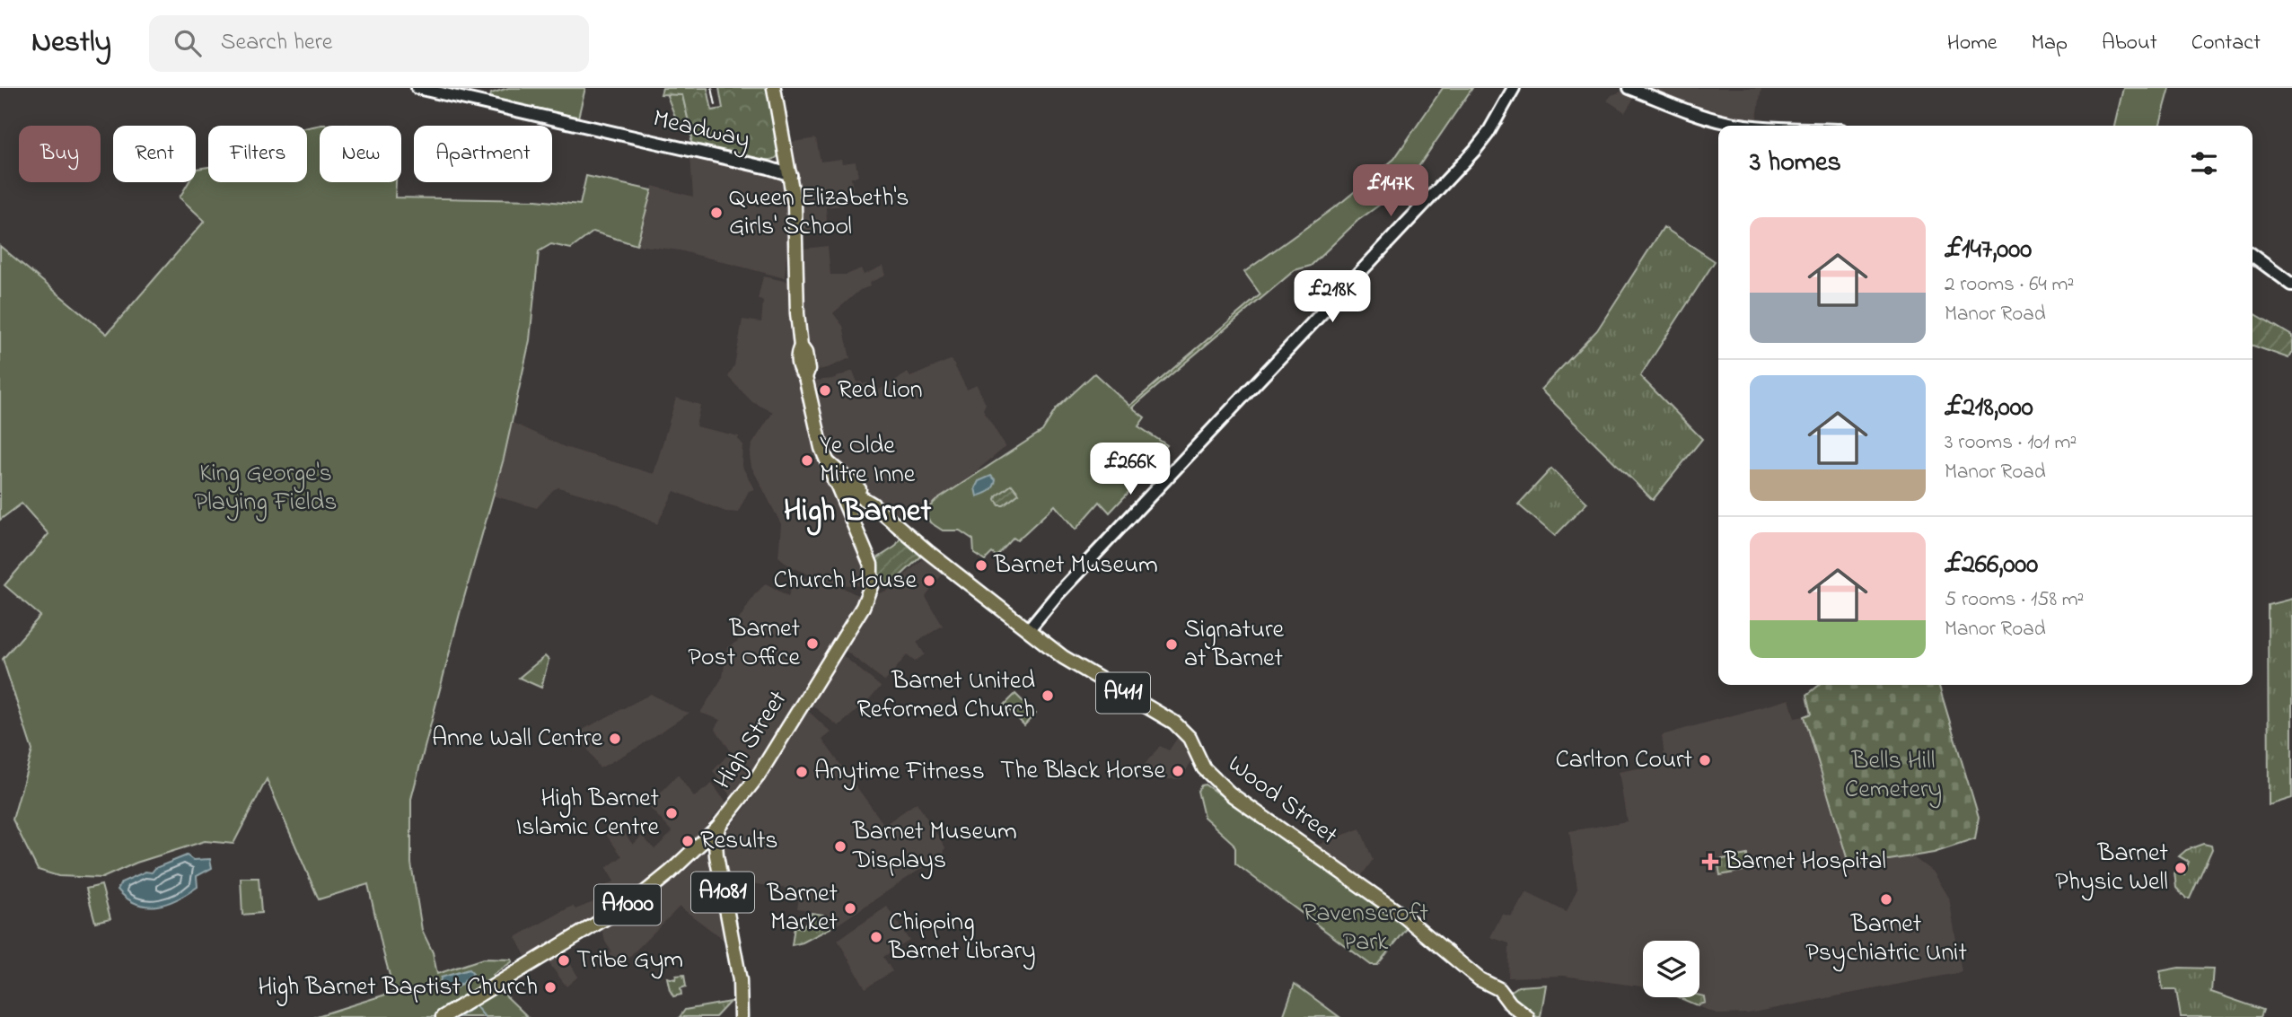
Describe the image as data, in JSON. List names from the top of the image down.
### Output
{
  "streets": {
    "main road": [
      "A411",
      "High Street",
      "Wood Street",
      "A1081",
      "A1000"
    ],
    "street": ["Meadway"]
  },
  "crossings": [
    ["Meadway", "Wood Street"],
    ["High Street", "Wood Street"],
    ["High Street", "A1081"],
    ["High Street", "A1000"],
    ["A1081", "A1000"]
  ],
  "districts": ["High Barnet"],
  "parks": ["King George's Playing Fields", "Bells Hill Cemetery", "Ravenscroft Park"],
  "places": {
    "other": [
      "Queen Elizabeth's Girls' School",
      "Red Lion",
      "Ye Olde Mitre Inne",
      "Barnet Museum",
      "Church House",
      "Barnet Post Office",
      "Signature at Barnet",
      "Barnet United Reformed Church",
      "Anne Wall Centre",
      "Carlton Court",
      "The Black Horse",
      "Anytime Fitness",
      "High Barnet Islamic Centre",
      "Results",
      "Barnet Museum Displays",
      "Barnet Physic Well",
      "Barnet Psychiatric Unit",
      "Barnet Market",
      "Chipping Barnet Library",
      "Tribe Gym",
      "High Barnet Baptist Church"
    ],
    "health": ["Barnet Hospital"]
  },
  "page": {
    "header": "Nestly",
    "search": "Search here",
    "nav": [
      "Home",
      "Map",
      "About",
      "Contact"
    ],
    "chip": [
      "Buy",
      "Rent",
      "Filters",
      "New",
      "Apartment"
    ],
    "heading": "3 homes",
    "price": ["£147K", "£218K", "£266K"],
    "list": [
      {
        "name": "£147,000",
        "note": "2 rooms · 64 m² · Manor Road"
      },
      {
        "name": "£218,000",
        "note": "3 rooms · 101 m² · Manor Road"
      },
      {
        "name": "£266,000",
        "note": "5 rooms · 158 m² · Manor Road"
      }
    ]
  }
}
